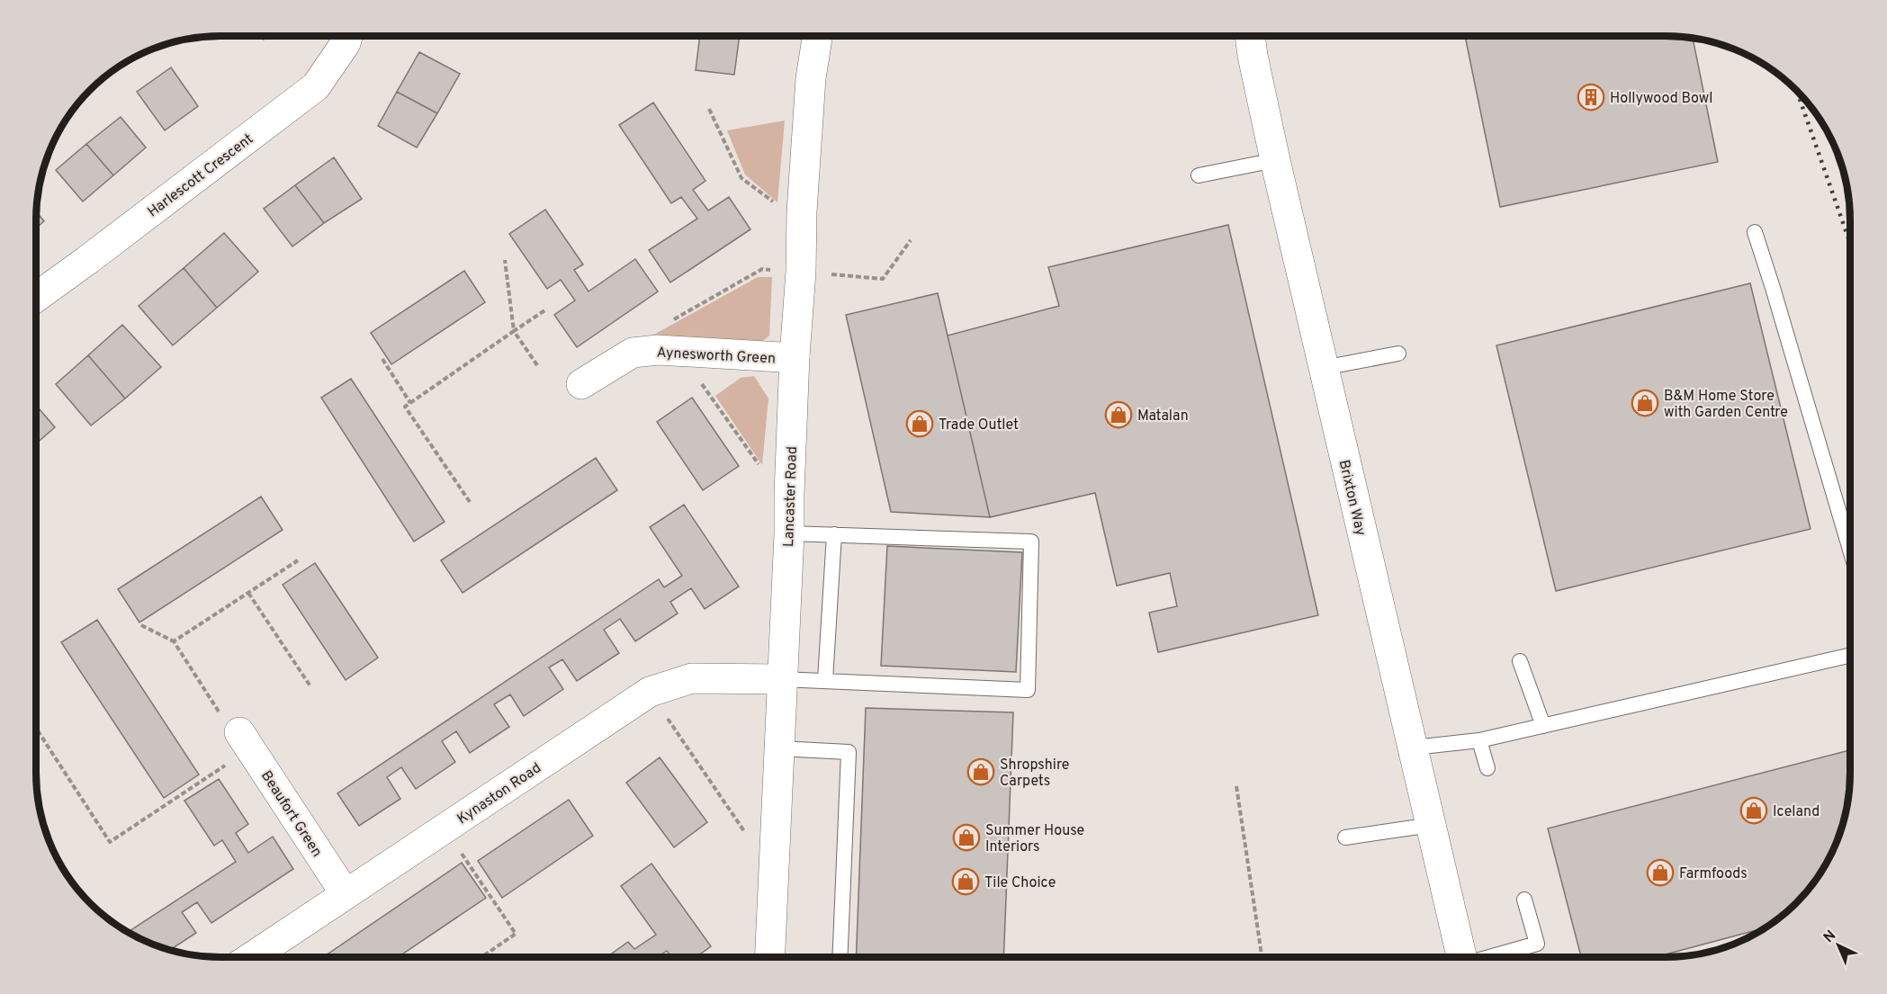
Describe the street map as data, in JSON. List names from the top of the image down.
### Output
{
  "streets": {
    "street": [
      "Harlescott Crescent",
      "Aynesworth Green",
      "Lancaster Road",
      "Brixton Way",
      "Kynaston Road",
      "Beaufort Green"
    ]
  },
  "crossings": [
    ["Aynesworth Green", "Lancaster Road"],
    ["Lancaster Road", "Kynaston Road"],
    ["Kynaston Road", "Beaufort Green"]
  ],
  "places": {
    "building": ["Hollywood Bowl"],
    "shop": [
      "B&M Home Store with Garden Centre",
      "Matalan",
      "Trade Outlet",
      "Shropshire Carpets",
      "Iceland",
      "Summer House Interiors",
      "Farmfoods",
      "Tile Choice"
    ]
  },
  "north": "top left"
}
